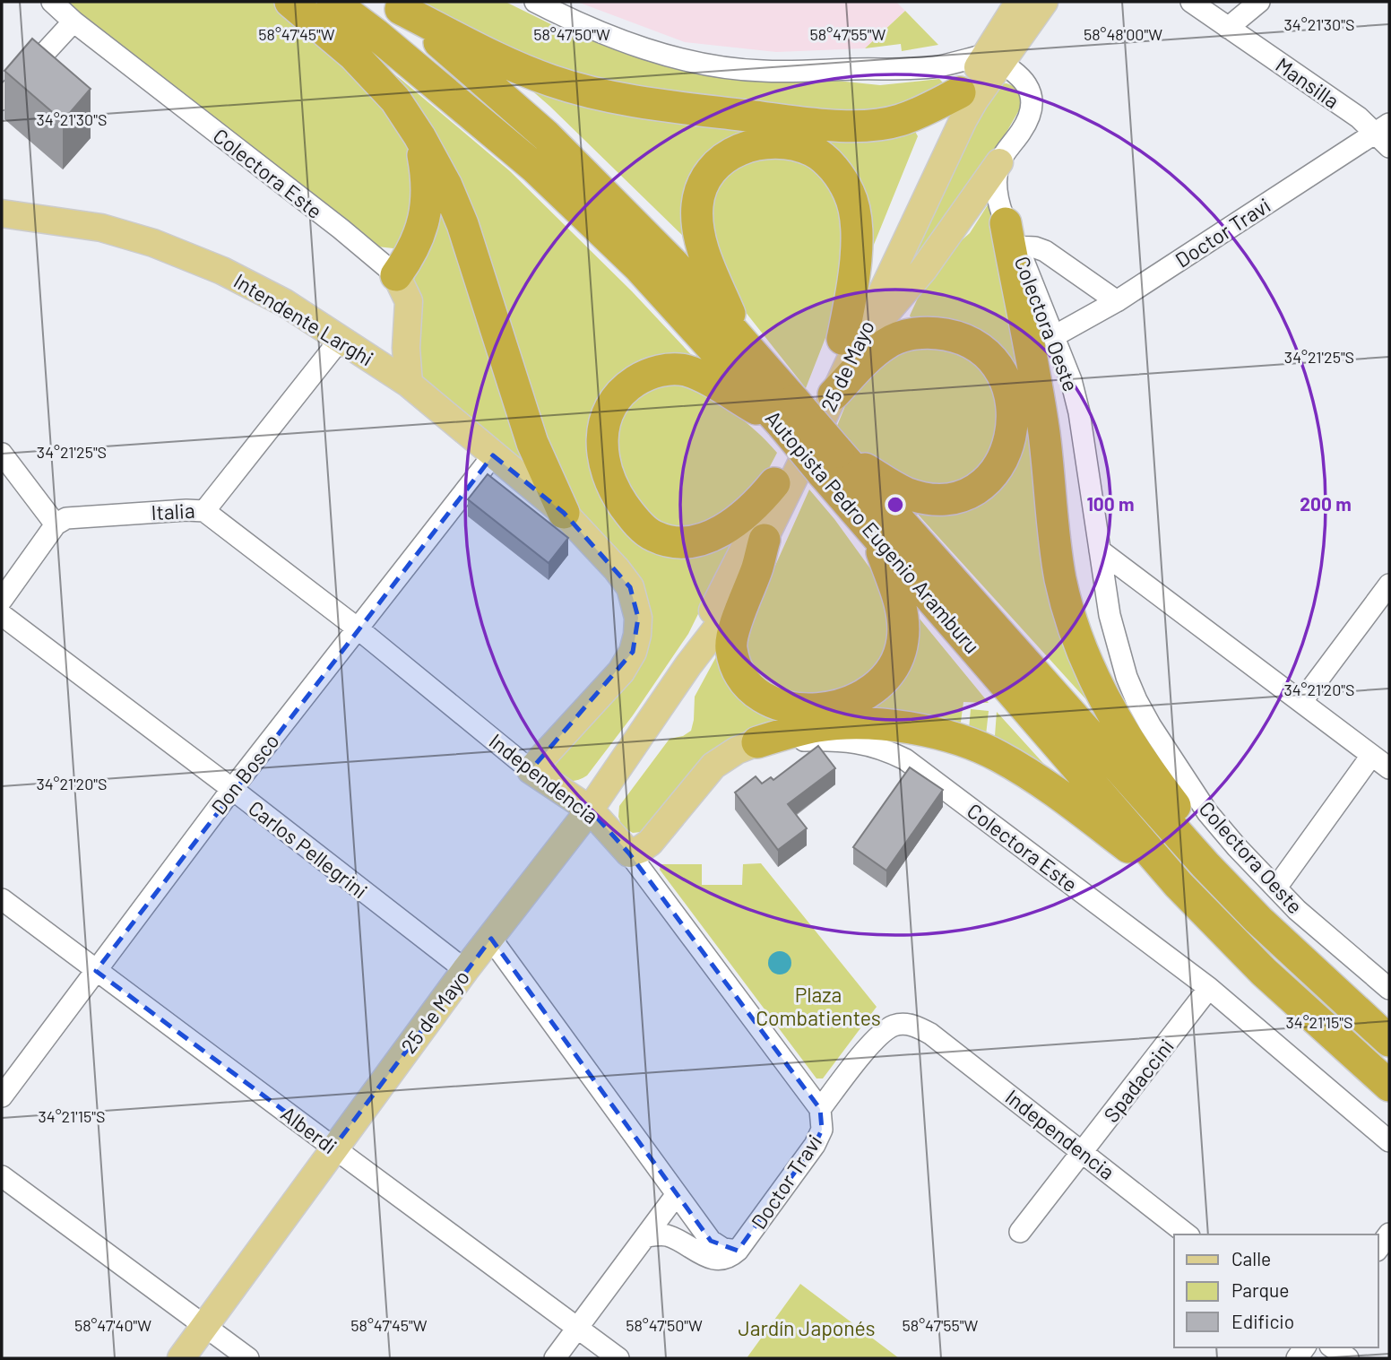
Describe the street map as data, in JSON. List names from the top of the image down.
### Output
{
  "streets": {
    "highway": ["Autopista Pedro Eugenio Aramburu"],
    "main road": [
      "Colectora Este",
      "Intendente Larghi",
      "25 de Mayo",
      "Independencia"
    ],
    "street": [
      "Mansilla",
      "Doctor Travi",
      "Colectora Oeste",
      "Italia",
      "Don Bosco",
      "Carlos Pellegrini",
      "Spadaccini",
      "Alberdi"
    ]
  },
  "crossings": [
    ["Mansilla", "Doctor Travi"],
    ["Colectora Este", "Intendente Larghi"],
    ["Colectora Este", "Independencia"],
    ["Colectora Este", "Spadaccini"],
    ["Doctor Travi", "Colectora Oeste"],
    ["Doctor Travi", "Independencia"],
    ["Intendente Larghi", "Italia"],
    ["Intendente Larghi", "Don Bosco"],
    ["25 de Mayo", "Independencia"],
    ["25 de Mayo", "Carlos Pellegrini"],
    ["25 de Mayo", "Alberdi"],
    ["Italia", "Independencia"],
    ["Don Bosco", "Independencia"],
    ["Don Bosco", "Carlos Pellegrini"],
    ["Don Bosco", "Alberdi"],
    ["Independencia", "Spadaccini"]
  ],
  "parks": ["Plaza Combatientes", "Jardín Japonés"],
  "legend": ["Calle", "Parque", "Edificio"],
  "coordinates": [
    "34°21'30\"S",
    "58°47'45\"W",
    "58°47'50\"W",
    "58°47'55\"W",
    "58°48'00\"W",
    "34°21'25\"S",
    "34°21'20\"S",
    "34°21'15\"S",
    "58°47'40\"W"
  ],
  "rings": ["100 m", "200 m"]
}
